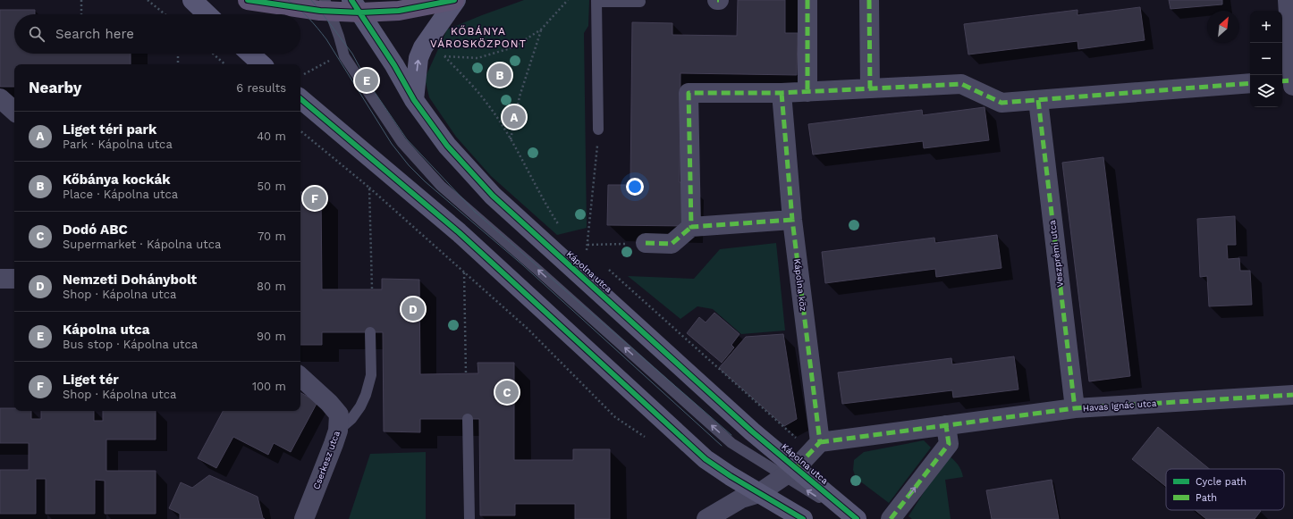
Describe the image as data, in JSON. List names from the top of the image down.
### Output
{
  "streets": {
    "street": [
      "Veszprémi utca",
      "Kápolna utca",
      "Kápolna köz",
      "Havas Ignác utca",
      "Cserkesz utca"
    ]
  },
  "crossings": [
    ["Veszprémi utca", "Havas Ignác utca"],
    ["Kápolna köz", "Havas Ignác utca"]
  ],
  "one_way": ["Kápolna utca"],
  "districts": ["KŐBÁNYA VÁROSKÖZPONT"],
  "legend": ["Cycle path", "Path"],
  "north": "top right",
  "page": {
    "map_buttons": ["+", "−"],
    "search": "Search here",
    "pins": [
      "B",
      "E",
      "A",
      "F",
      "D",
      "C"
    ],
    "heading": ["Nearby", "6 results"],
    "list": [
      {
        "mark": "A",
        "name": "Liget téri park",
        "note": "Park · Kápolna utca",
        "value": "40 m"
      },
      {
        "mark": "B",
        "name": "Kőbánya kockák",
        "note": "Place · Kápolna utca",
        "value": "50 m"
      },
      {
        "mark": "C",
        "name": "Dodó ABC",
        "note": "Supermarket · Kápolna utca",
        "value": "70 m"
      },
      {
        "mark": "D",
        "name": "Nemzeti Dohánybolt",
        "note": "Shop · Kápolna utca",
        "value": "80 m"
      },
      {
        "mark": "E",
        "name": "Kápolna utca",
        "note": "Bus stop · Kápolna utca",
        "value": "90 m"
      },
      {
        "mark": "F",
        "name": "Liget tér",
        "note": "Shop · Kápolna utca",
        "value": "100 m"
      }
    ]
  }
}
